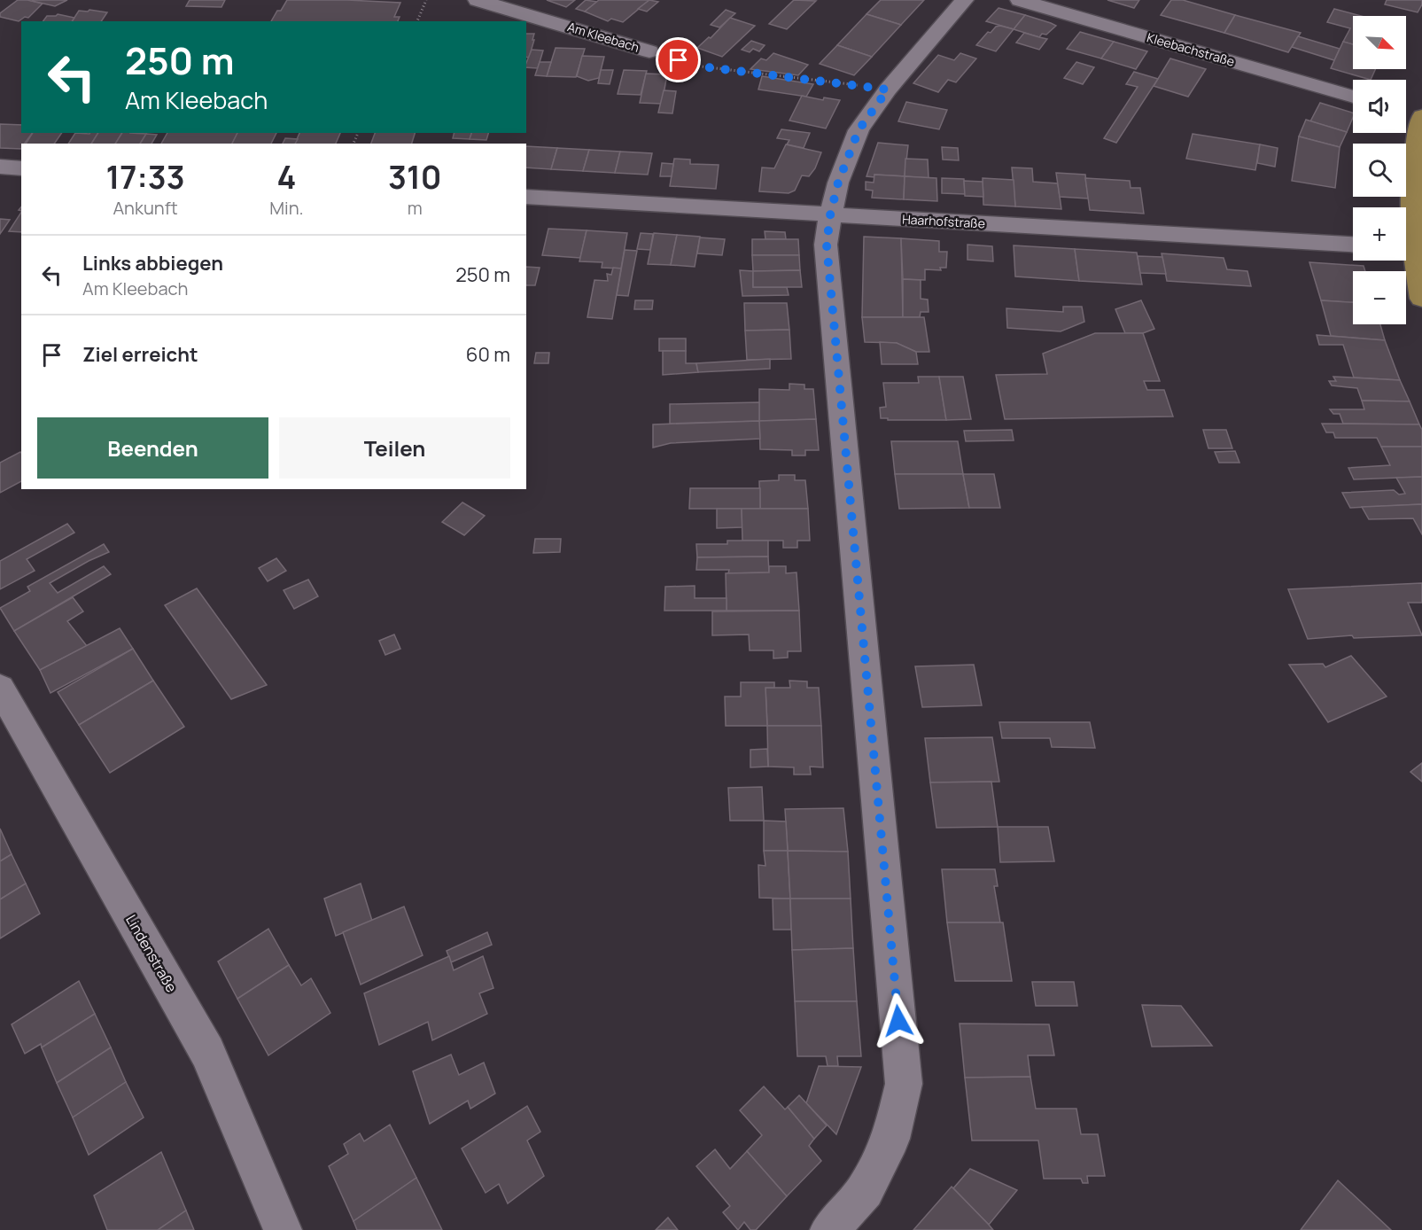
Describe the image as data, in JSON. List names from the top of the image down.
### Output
{
  "streets": {
    "street": [
      "Am Kleebach",
      "Kleebachstraße",
      "Haarhofstraße",
      "Lindenstraße"
    ]
  },
  "north": "bottom right",
  "page": {
    "map_buttons": ["+", "−"],
    "turn": ["250 m", "Am Kleebach"],
    "eta": [
      "17:33",
      "Ankunft",
      "4",
      "Min.",
      "310",
      "m"
    ],
    "list": [
      {
        "name": "Links abbiegen",
        "note": "Am Kleebach",
        "value": "250 m"
      },
      {
        "name": "Ziel erreicht",
        "value": "60 m"
      }
    ],
    "buttons": ["Beenden", "Teilen"]
  }
}
